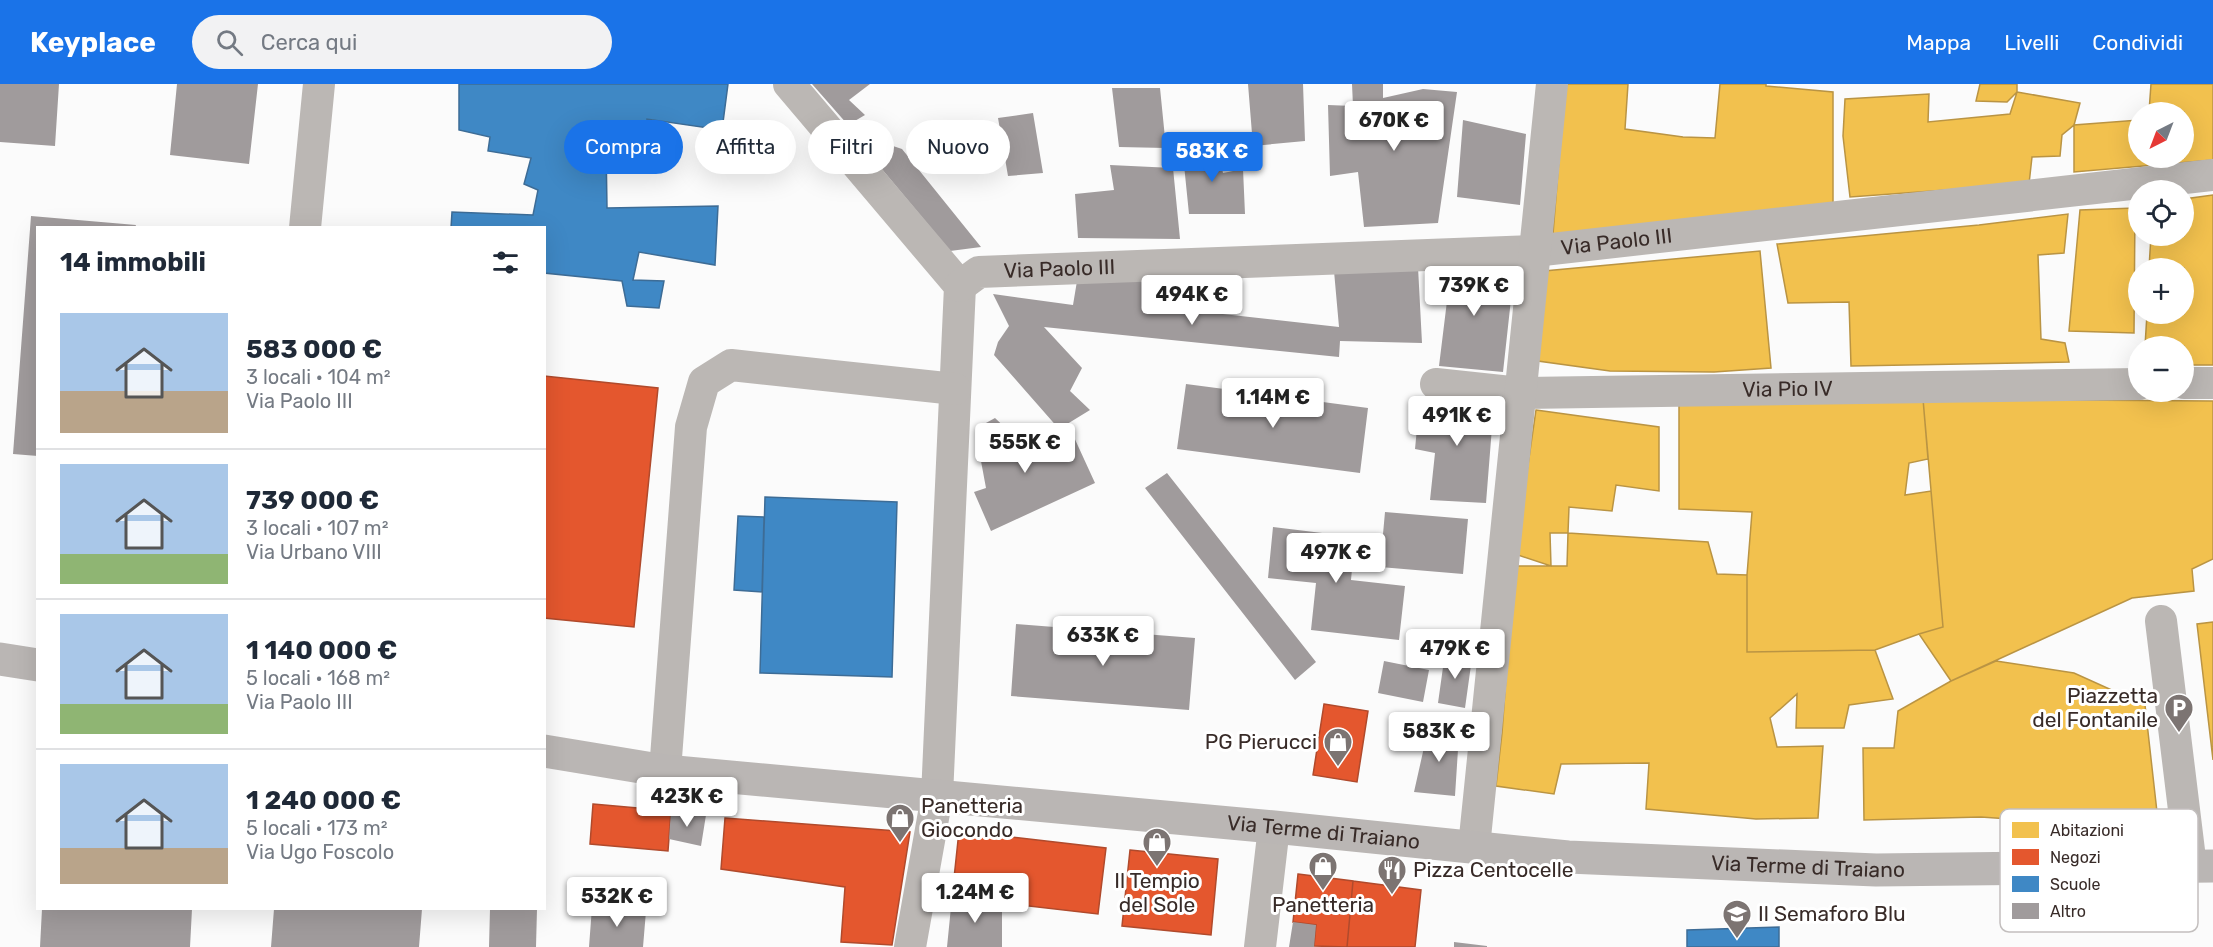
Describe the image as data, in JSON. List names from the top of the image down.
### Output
{
  "streets": {
    "main road": ["Via Terme di Traiano"],
    "street": ["Via Paolo III", "Via Pio IV"]
  },
  "places": {
    "parking": ["Piazzetta del Fontanile"],
    "shop": [
      "PG Pierucci",
      "Panetteria Giocondo",
      "Il Tempio del Sole",
      "Panetteria"
    ],
    "restaurant": ["Pizza Centocelle"],
    "school or university": ["Il Semaforo Blu"]
  },
  "legend": [
    "Abitazioni",
    "Negozi",
    "Scuole",
    "Altro"
  ],
  "north": "bottom left",
  "page": {
    "header": "Keyplace",
    "search": "Cerca qui",
    "nav": ["Mappa", "Livelli", "Condividi"],
    "price": [
      "670K €",
      "583K €",
      "739K €",
      "494K €",
      "1.14M €",
      "491K €",
      "555K €",
      "497K €",
      "633K €",
      "479K €",
      "583K €",
      "423K €",
      "1.24M €",
      "532K €"
    ],
    "map_buttons": ["+", "−"],
    "chip": [
      "Compra",
      "Affitta",
      "Filtri",
      "Nuovo"
    ],
    "heading": "14 immobili",
    "list": [
      {
        "name": "583 000 €",
        "note": "3 locali · 104 m² · Via Paolo III"
      },
      {
        "name": "739 000 €",
        "note": "3 locali · 107 m² · Via Urbano VIII"
      },
      {
        "name": "1 140 000 €",
        "note": "5 locali · 168 m² · Via Paolo III"
      },
      {
        "name": "1 240 000 €",
        "note": "5 locali · 173 m² · Via Ugo Foscolo"
      }
    ]
  }
}
